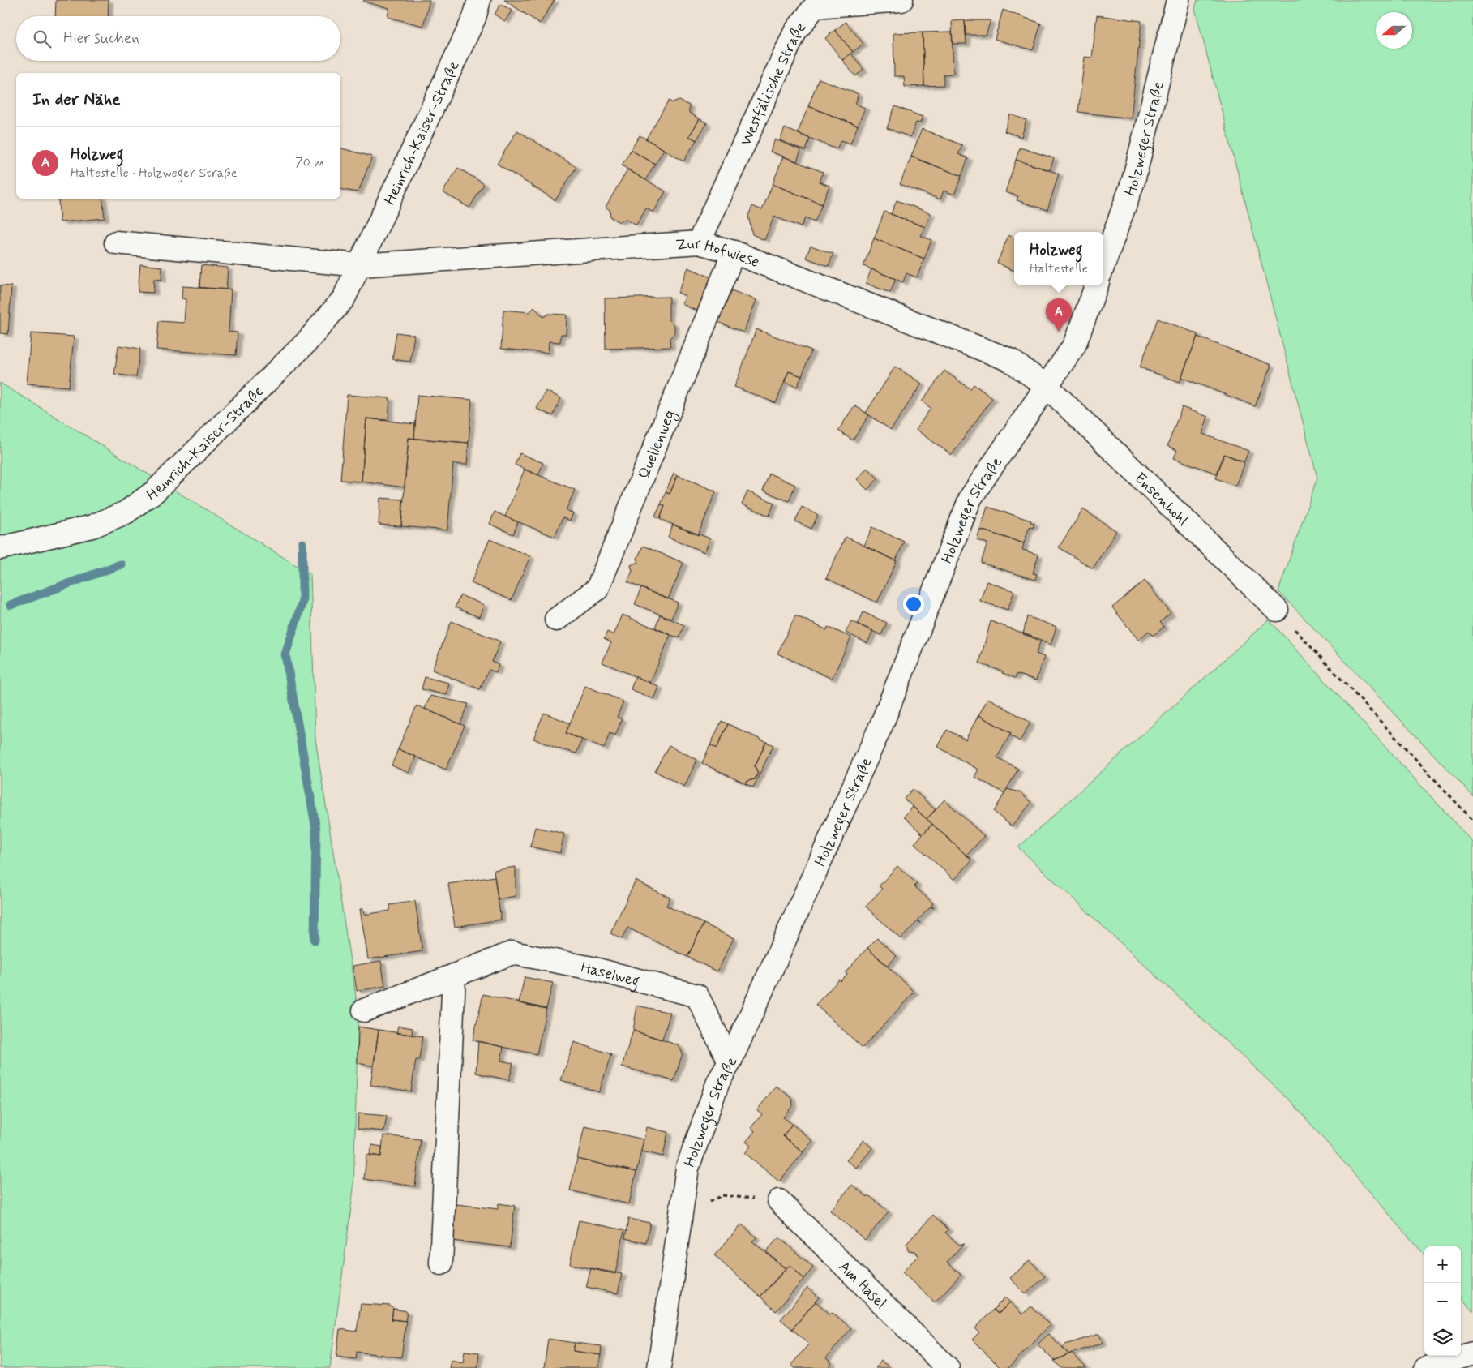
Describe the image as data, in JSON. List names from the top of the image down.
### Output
{
  "streets": {
    "street": [
      "Westfälische Straße",
      "Heinrich-Kaiser-Straße",
      "Holzweger Straße",
      "Zur Hofwiese",
      "Quellenweg",
      "Ensenhohl",
      "Haselweg",
      "Am Hasel"
    ]
  },
  "crossings": [
    ["Westfälische Straße", "Zur Hofwiese"],
    ["Heinrich-Kaiser-Straße", "Zur Hofwiese"],
    ["Holzweger Straße", "Zur Hofwiese"],
    ["Holzweger Straße", "Ensenhohl"],
    ["Holzweger Straße", "Haselweg"],
    ["Zur Hofwiese", "Quellenweg"],
    ["Zur Hofwiese", "Ensenhohl"]
  ],
  "north": "left",
  "page": {
    "search": "Hier suchen",
    "heading": "In der Nähe",
    "list": [
      {
        "mark": "A",
        "name": "Holzweg",
        "note": "Haltestelle · Holzweger Straße",
        "value": "70 m"
      }
    ],
    "popup": ["Holzweg", "Haltestelle"],
    "pins": "A",
    "map_buttons": ["+", "−"]
  }
}
